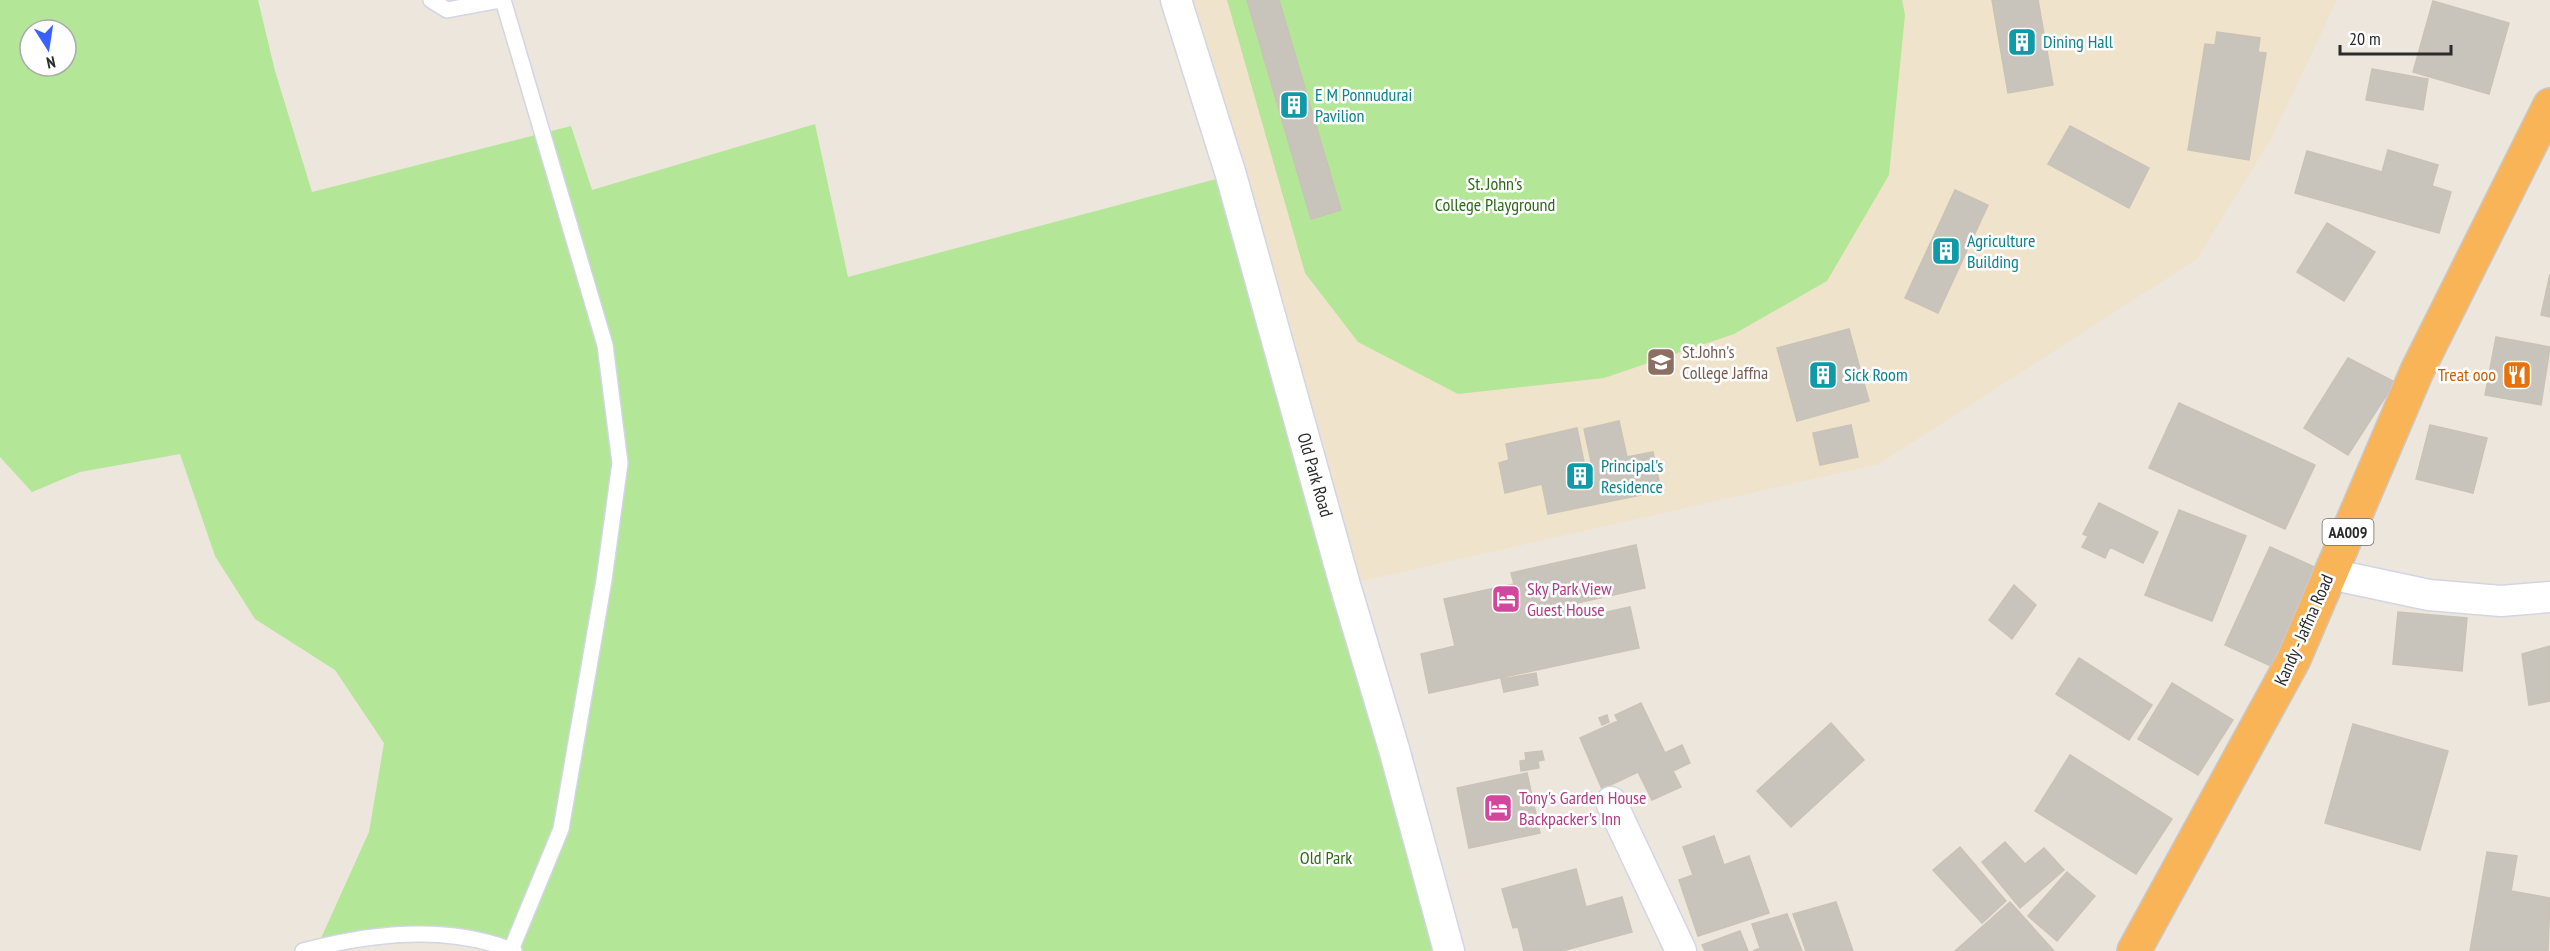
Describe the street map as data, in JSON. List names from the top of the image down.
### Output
{
  "streets": {
    "highway": ["AA009", "Kandy - Jaffna Road"],
    "street": ["Old Park Road"]
  },
  "parks": ["St. John's College Playground", "Old Park"],
  "places": {
    "building": [
      "Dining Hall",
      "E M Ponnudurai Pavilion",
      "Agriculture Building",
      "Sick Room",
      "Principal's Residence"
    ],
    "school or university": ["St.John's College Jaffna"],
    "restaurant": ["Treat ooo"],
    "hotel": ["Sky Park View Guest House", "Tony's Garden House Backpacker's Inn"]
  },
  "scale_bar": "20 m",
  "north": "bottom"
}
